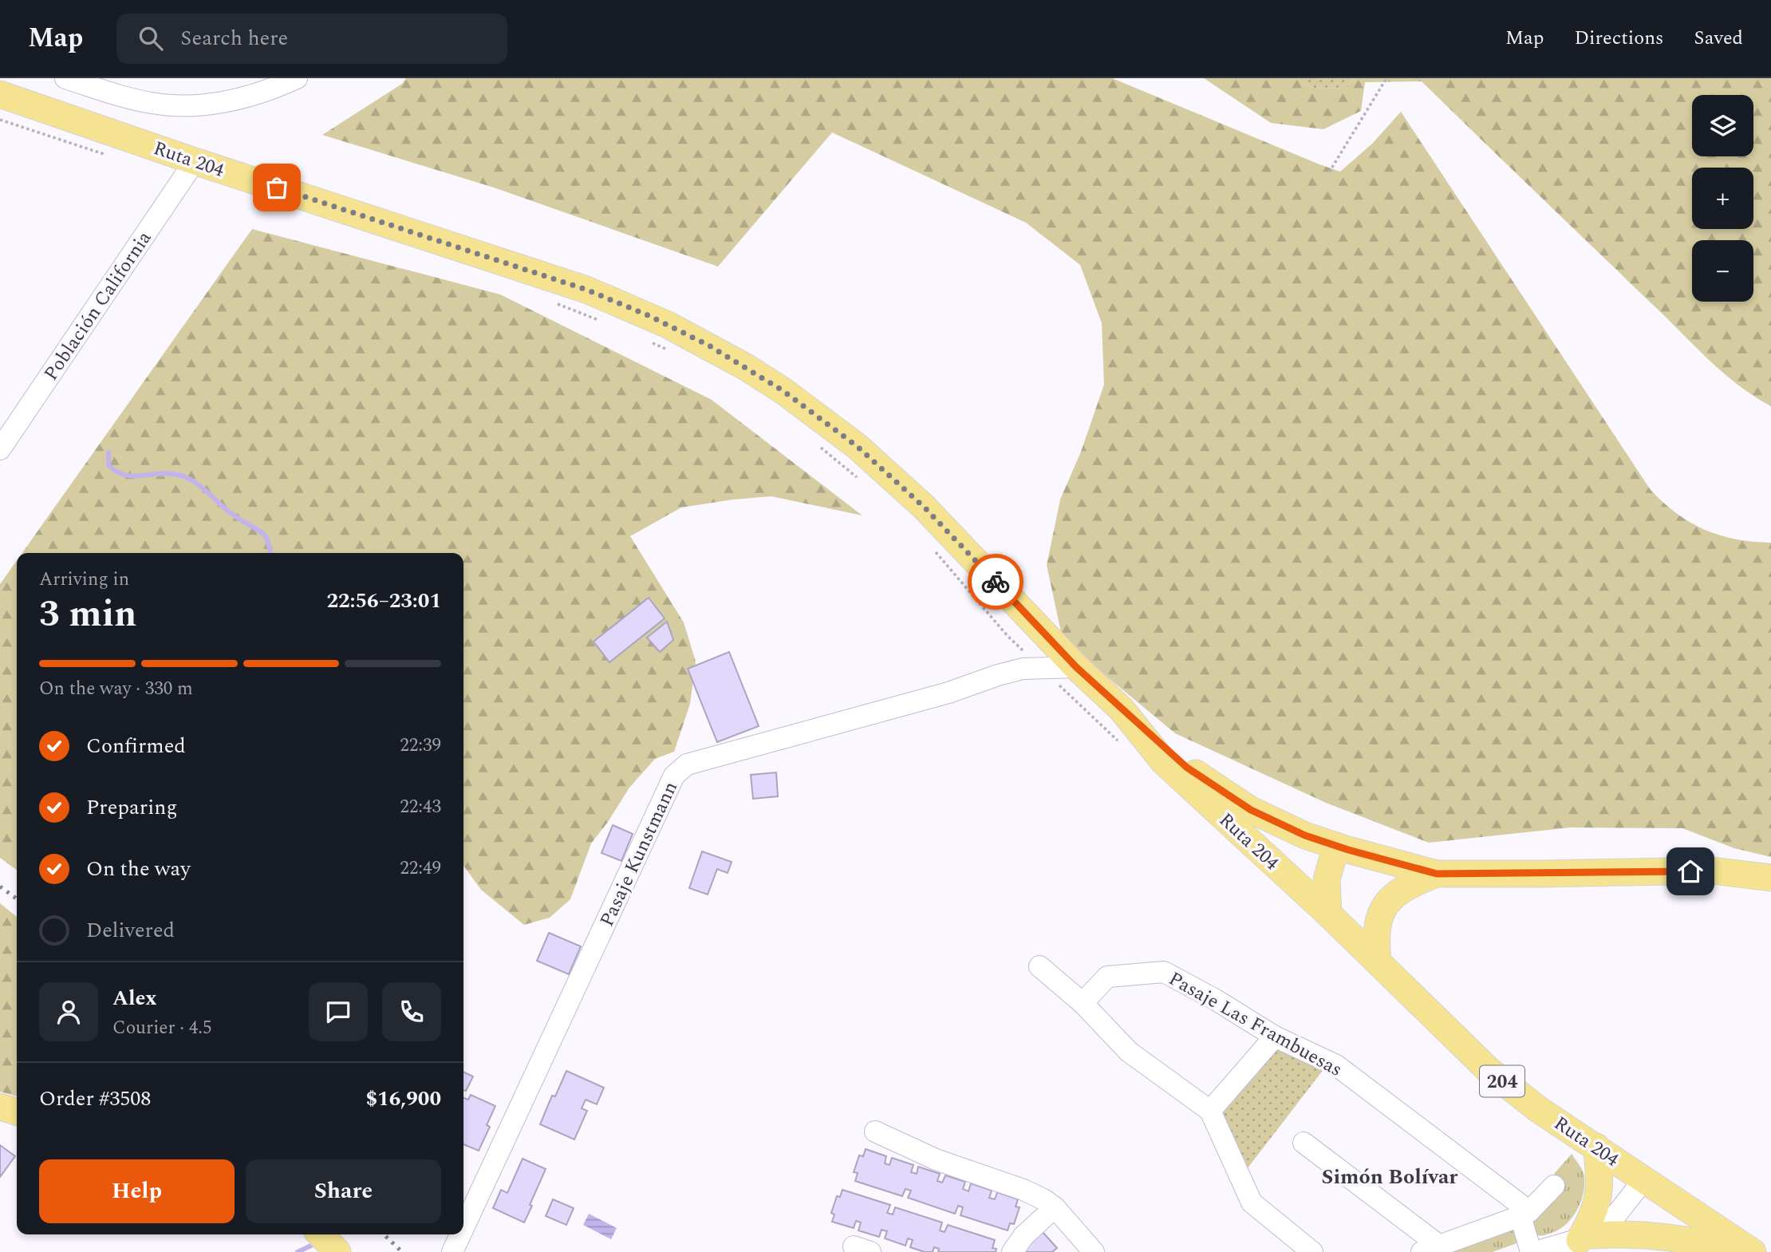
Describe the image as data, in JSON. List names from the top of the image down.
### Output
{
  "streets": {
    "main road": ["Ruta 204", "204"],
    "street": ["Población California", "Pasaje Kunstmann", "Pasaje Las Frambuesas"]
  },
  "crossings": [
    ["Ruta 204", "Población California"],
    ["Ruta 204", "Pasaje Kunstmann"]
  ],
  "districts": ["Simón Bolívar"],
  "page": {
    "header": "Map",
    "search": "Search here",
    "nav": ["Map", "Directions", "Saved"],
    "map_buttons": ["+", "−"],
    "heading": ["3 min", "Arriving in", "22:56–23:01"],
    "panel": [
      "Alex",
      "Courier · 4.5",
      "Order #3508",
      "$16,900"
    ],
    "bar": "On the way · 330 m",
    "list": [
      ["Confirmed", "22:39"],
      ["Preparing", "22:43"],
      ["On the way", "22:49"],
      "Delivered"
    ],
    "buttons": ["Help", "Share"]
  }
}
